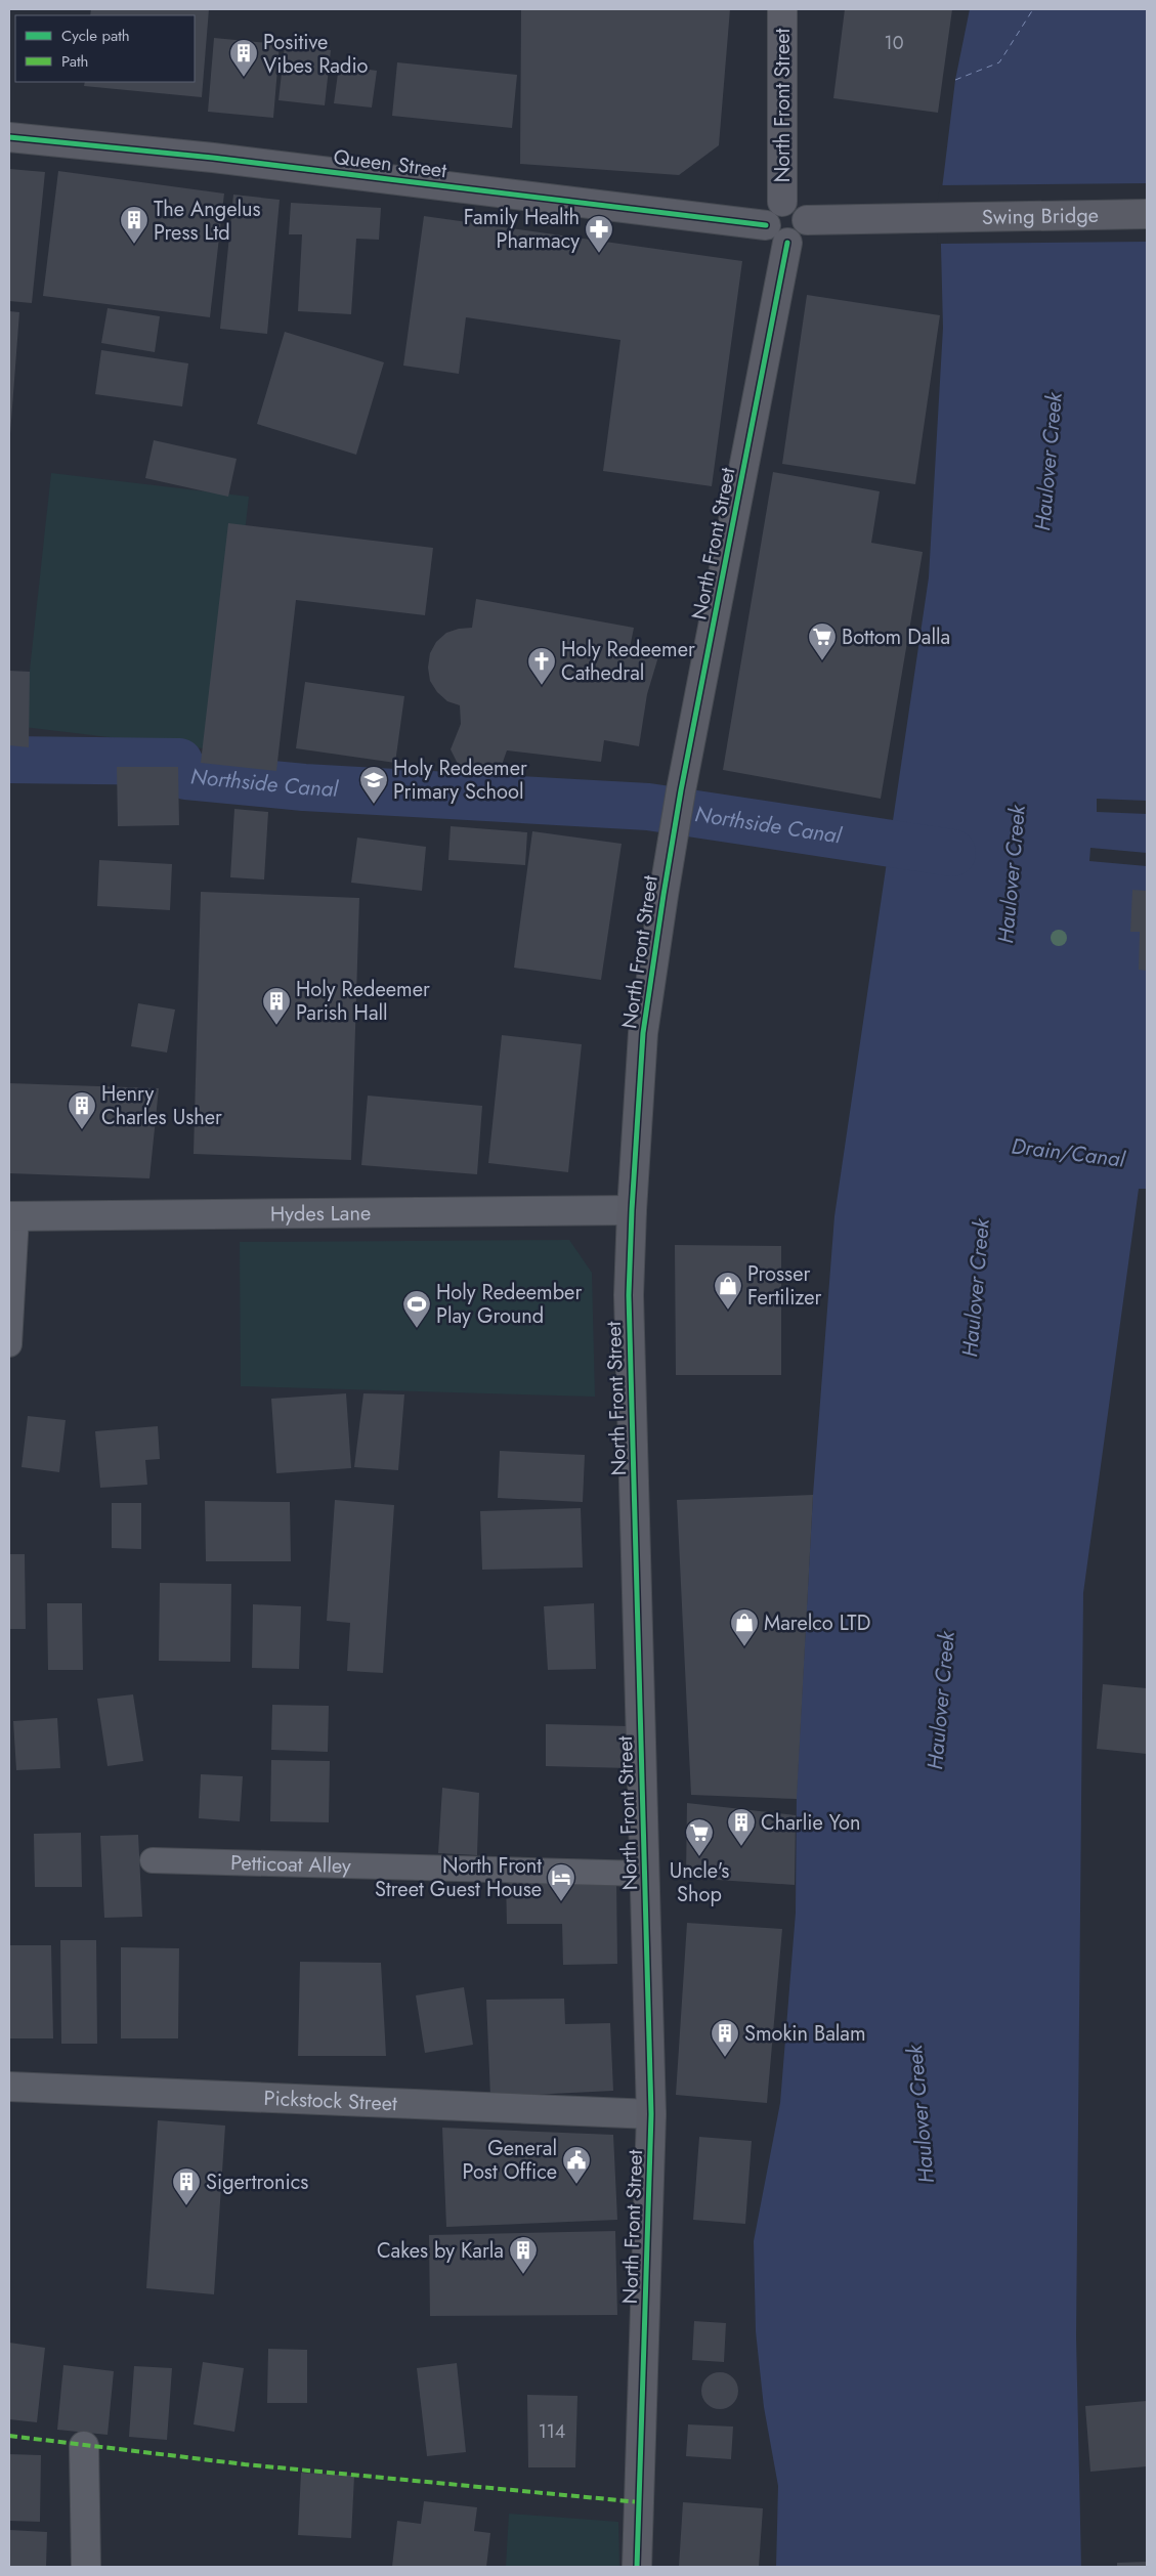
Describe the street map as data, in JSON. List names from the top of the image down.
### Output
{
  "streets": {
    "street": [
      "North Front Street",
      "Queen Street",
      "Swing Bridge",
      "Hydes Lane",
      "Pickstock Street"
    ],
    "lane": ["Petticoat Alley"]
  },
  "crossings": [
    ["North Front Street", "Queen Street"],
    ["North Front Street", "Swing Bridge"],
    ["North Front Street", "Hydes Lane"],
    ["North Front Street", "Petticoat Alley"],
    ["North Front Street", "Pickstock Street"],
    ["Queen Street", "Swing Bridge"]
  ],
  "water": ["Haulover Creek", "Northside Canal", "Drain/Canal"],
  "places": {
    "building": [
      "Positive Vibes Radio",
      "The Angelus Press Ltd",
      "Holy Redeemer Parish Hall",
      "Henry Charles Usher",
      "Charlie Yon",
      "Smokin Balam",
      "Sigertronics",
      "Cakes by Karla"
    ],
    "pharmacy": ["Family Health Pharmacy"],
    "supermarket": ["Bottom Dalla", "Uncle's Shop"],
    "church": ["Holy Redeemer Cathedral"],
    "school or university": ["Holy Redeemer Primary School"],
    "shop": ["Prosser Fertilizer", "Marelco LTD"],
    "sports": ["Holy Redeember Play Ground"],
    "hotel": ["North Front Street Guest House"],
    "public building": ["General Post Office"]
  },
  "house_numbers": ["10", "114"],
  "legend": ["Cycle path", "Path"]
}
